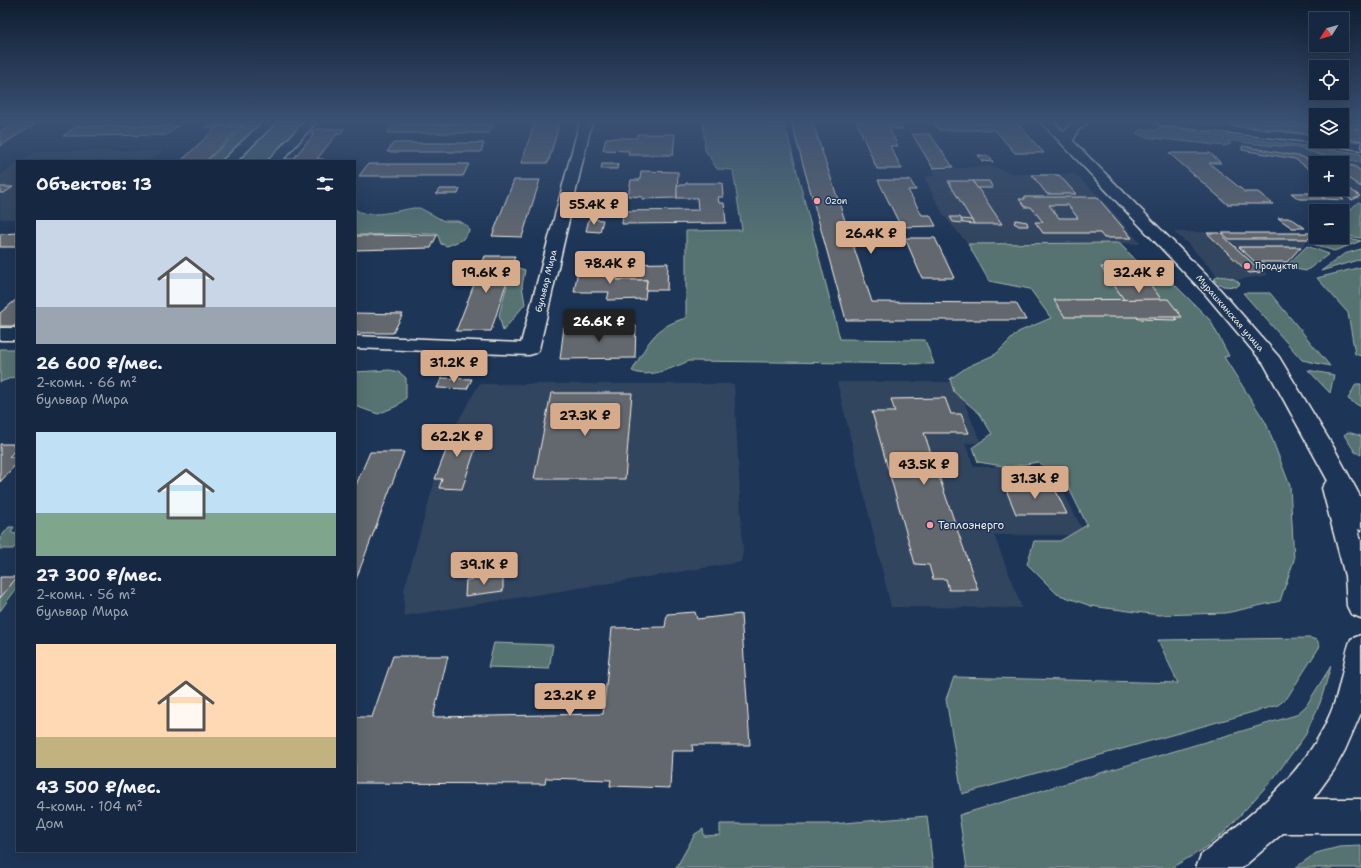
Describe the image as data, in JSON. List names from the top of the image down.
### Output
{
  "streets": {
    "main road": ["бульвар Мира", "Мурашкинская улица"]
  },
  "places": ["Ozon", "Продукты", "Теплоэнерго"],
  "north": "bottom left",
  "page": {
    "map_buttons": ["+", "−"],
    "heading": "Объектов: 13",
    "price": [
      "55.4K ₽",
      "26.4K ₽",
      "78.4K ₽",
      "19.6K ₽",
      "32.4K ₽",
      "26.6K ₽",
      "31.2K ₽",
      "27.3K ₽",
      "62.2K ₽",
      "43.5K ₽",
      "31.3K ₽",
      "39.1K ₽",
      "23.2K ₽"
    ],
    "list": [
      {
        "name": "26 600 ₽/мес.",
        "note": "2-комн. · 66 m² · бульвар Мира"
      },
      {
        "name": "27 300 ₽/мес.",
        "note": "2-комн. · 56 m² · бульвар Мира"
      },
      {
        "name": "43 500 ₽/мес.",
        "note": "4-комн. · 104 m² · Дом"
      }
    ]
  }
}
